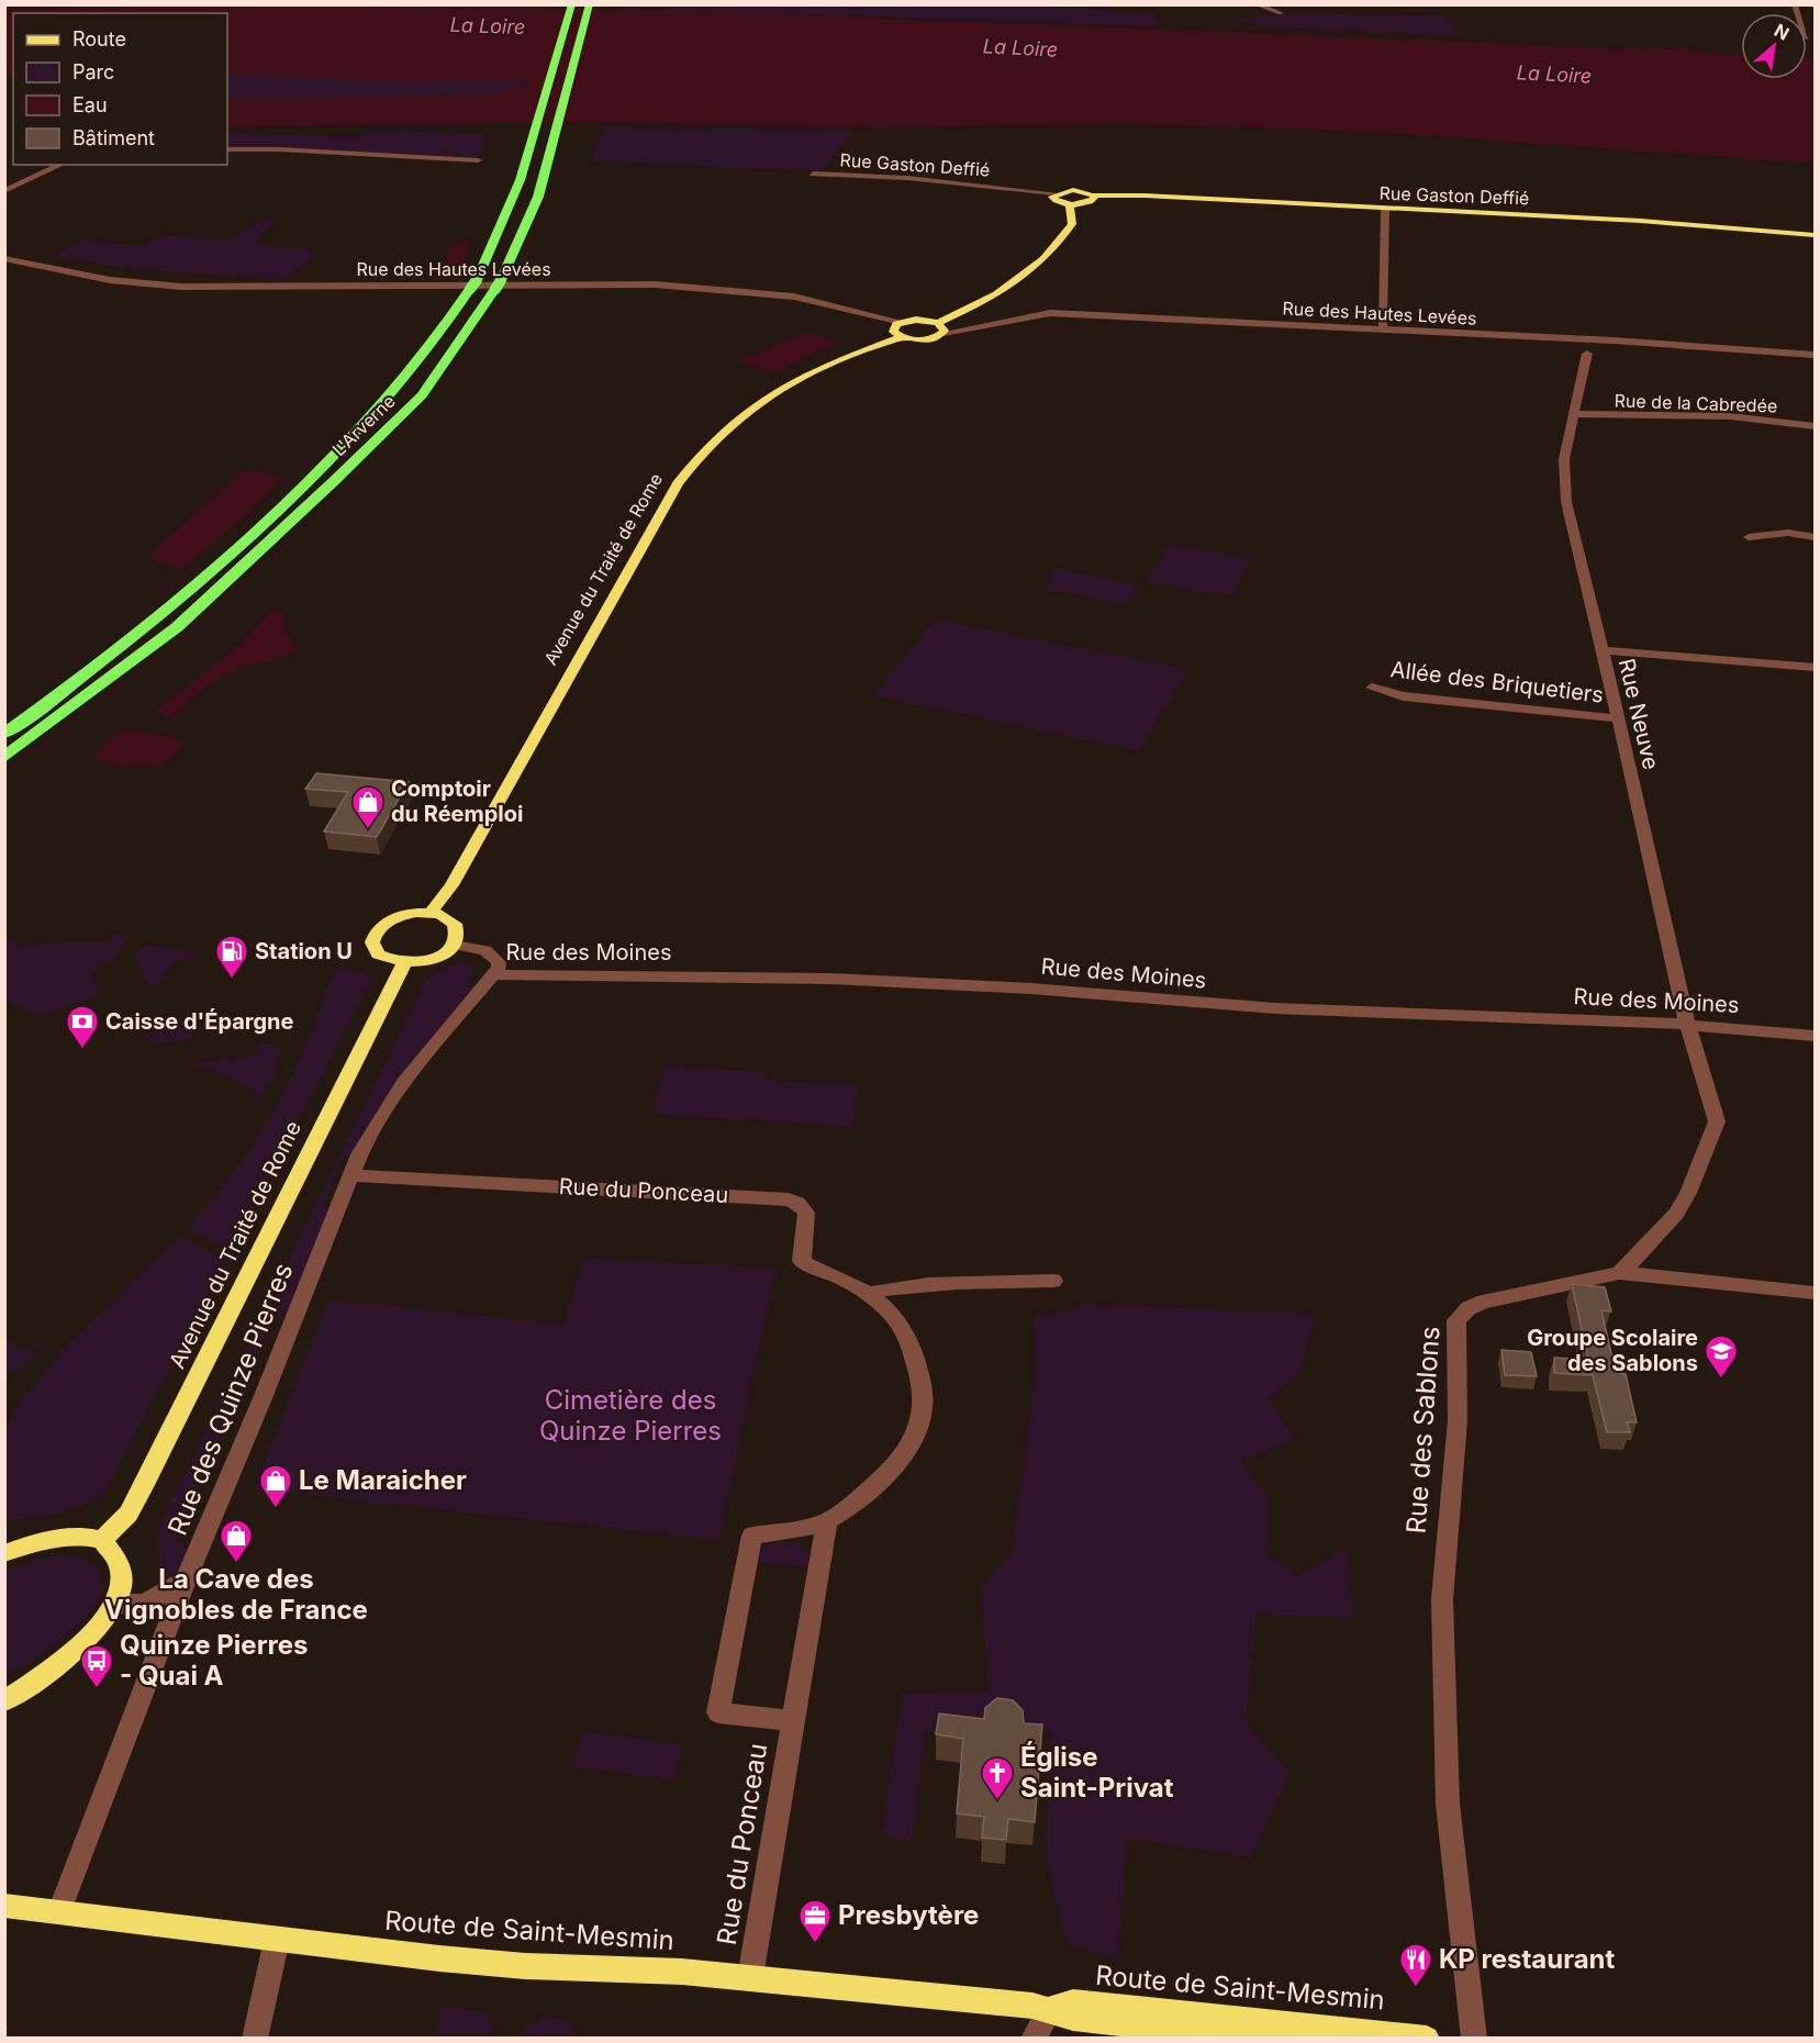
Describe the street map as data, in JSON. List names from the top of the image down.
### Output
{
  "streets": {
    "highway": ["L'Arverne"],
    "main road": ["Rue Gaston Deffié", "Avenue du Traité de Rome", "Route de Saint-Mesmin"],
    "street": [
      "Rue des Hautes Levées",
      "Rue de la Cabredée",
      "Allée des Briquetiers",
      "Rue Neuve",
      "Rue des Moines",
      "Rue du Ponceau",
      "Rue des Quinze Pierres",
      "Rue des Sablons"
    ]
  },
  "crossings": [
    ["Rue des Hautes Levées", "Avenue du Traité de Rome"],
    ["Rue de la Cabredée", "Rue Neuve"],
    ["Allée des Briquetiers", "Rue Neuve"],
    ["Rue Neuve", "Rue des Moines"],
    ["Rue des Moines", "Rue des Quinze Pierres"],
    ["Rue du Ponceau", "Rue des Quinze Pierres"],
    ["Rue du Ponceau", "Route de Saint-Mesmin"],
    ["Rue des Quinze Pierres", "Route de Saint-Mesmin"]
  ],
  "water": ["La Loire"],
  "parks": ["Cimetière des Quinze Pierres"],
  "places": {
    "shop": ["Comptoir du Réemploi", "Le Maraicher", "La Cave des Vignobles de France"],
    "fuel station": ["Station U"],
    "bank": ["Caisse d'Épargne"],
    "school or university": ["Groupe Scolaire des Sablons"],
    "bus stop": ["Quinze Pierres - Quai A"],
    "church": ["Église Saint-Privat"],
    "office": ["Presbytère"],
    "restaurant": ["KP restaurant"]
  },
  "legend": [
    "Route",
    "Parc",
    "Eau",
    "Bâtiment"
  ],
  "north": "top right"
}
